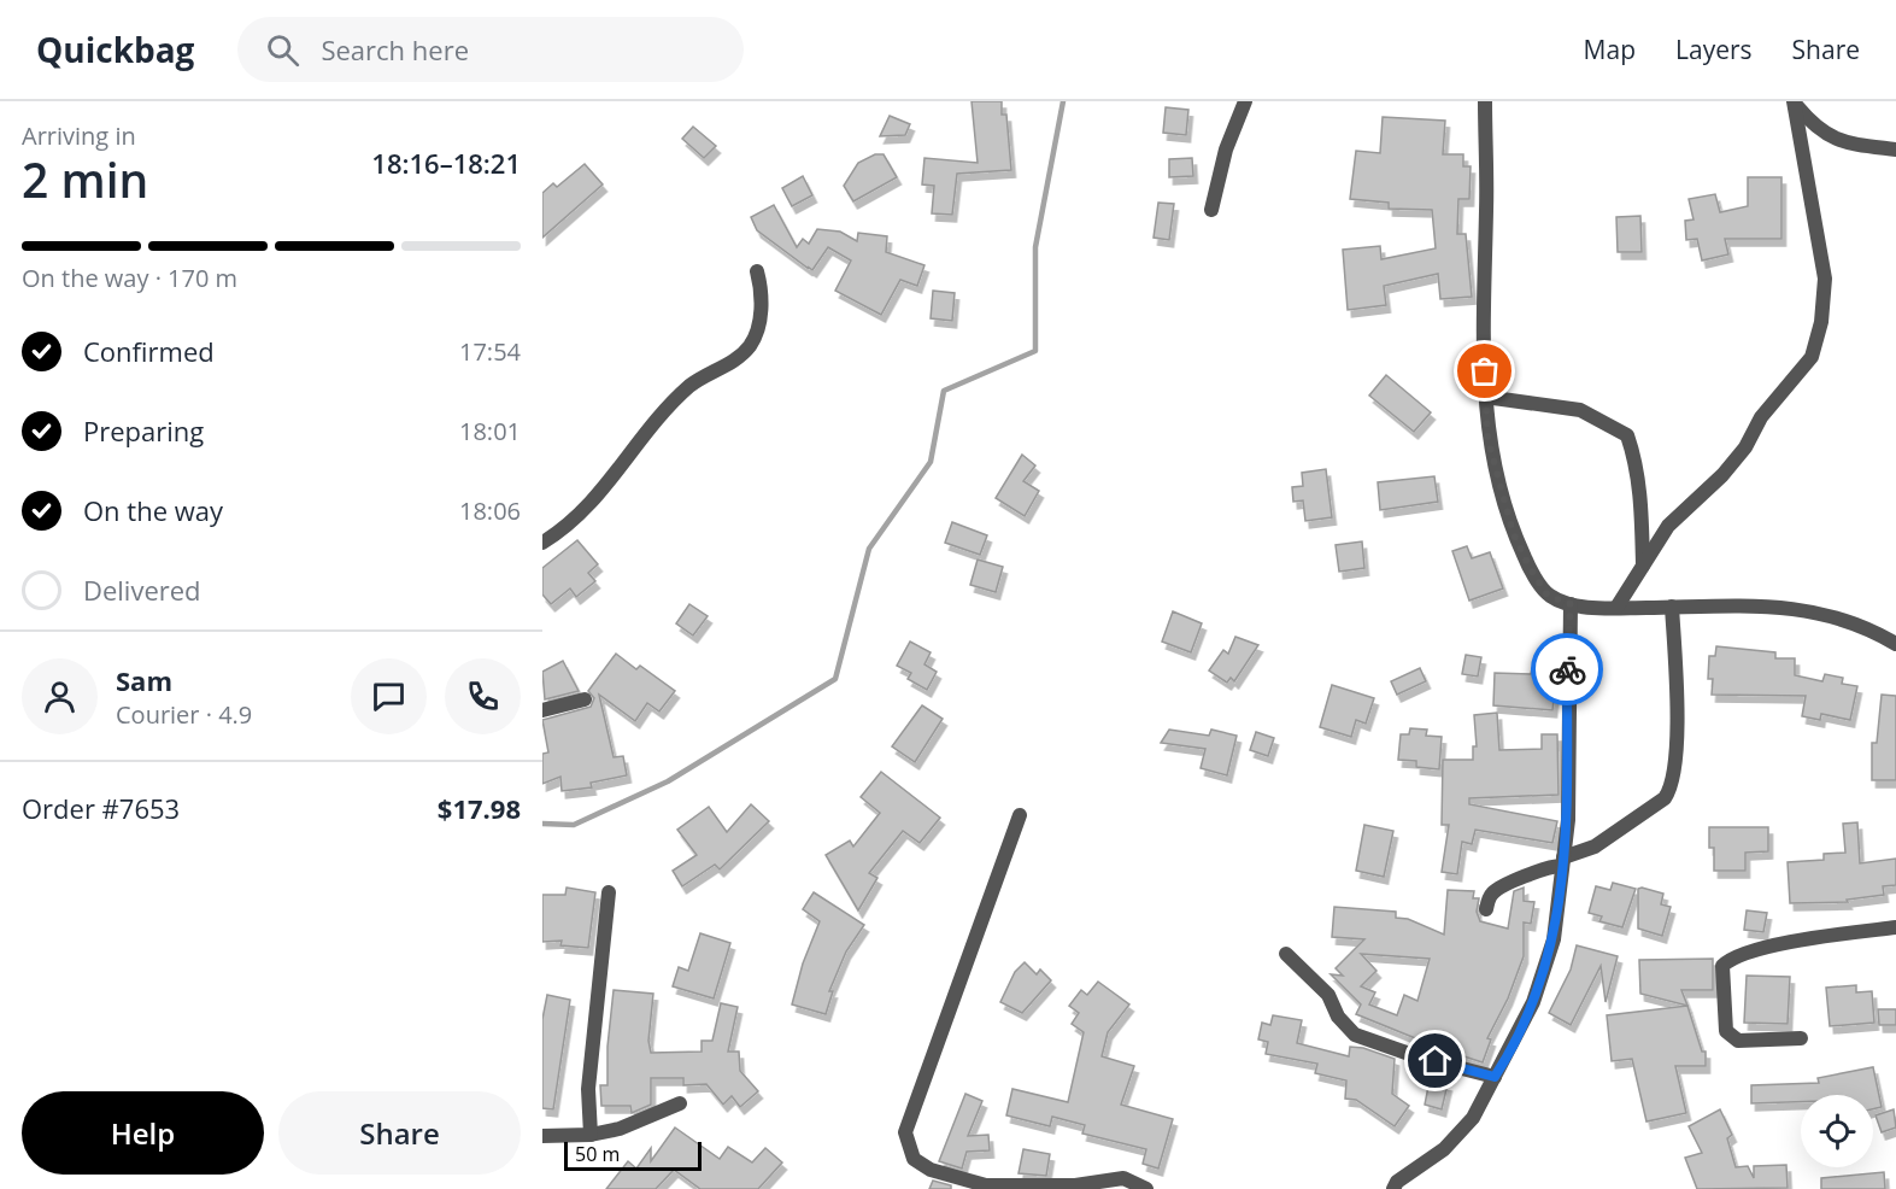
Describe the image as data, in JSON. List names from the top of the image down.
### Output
{
  "scale_bar": "50 m",
  "page": {
    "header": "Quickbag",
    "search": "Search here",
    "nav": ["Map", "Layers", "Share"],
    "heading": ["2 min", "Arriving in", "18:16–18:21"],
    "panel": [
      "Sam",
      "Courier · 4.9",
      "Order #7653",
      "$17.98"
    ],
    "bar": "On the way · 170 m",
    "list": [
      ["Confirmed", "17:54"],
      ["Preparing", "18:01"],
      ["On the way", "18:06"],
      "Delivered"
    ],
    "buttons": ["Help", "Share"],
    "scale": "50 m"
  }
}
